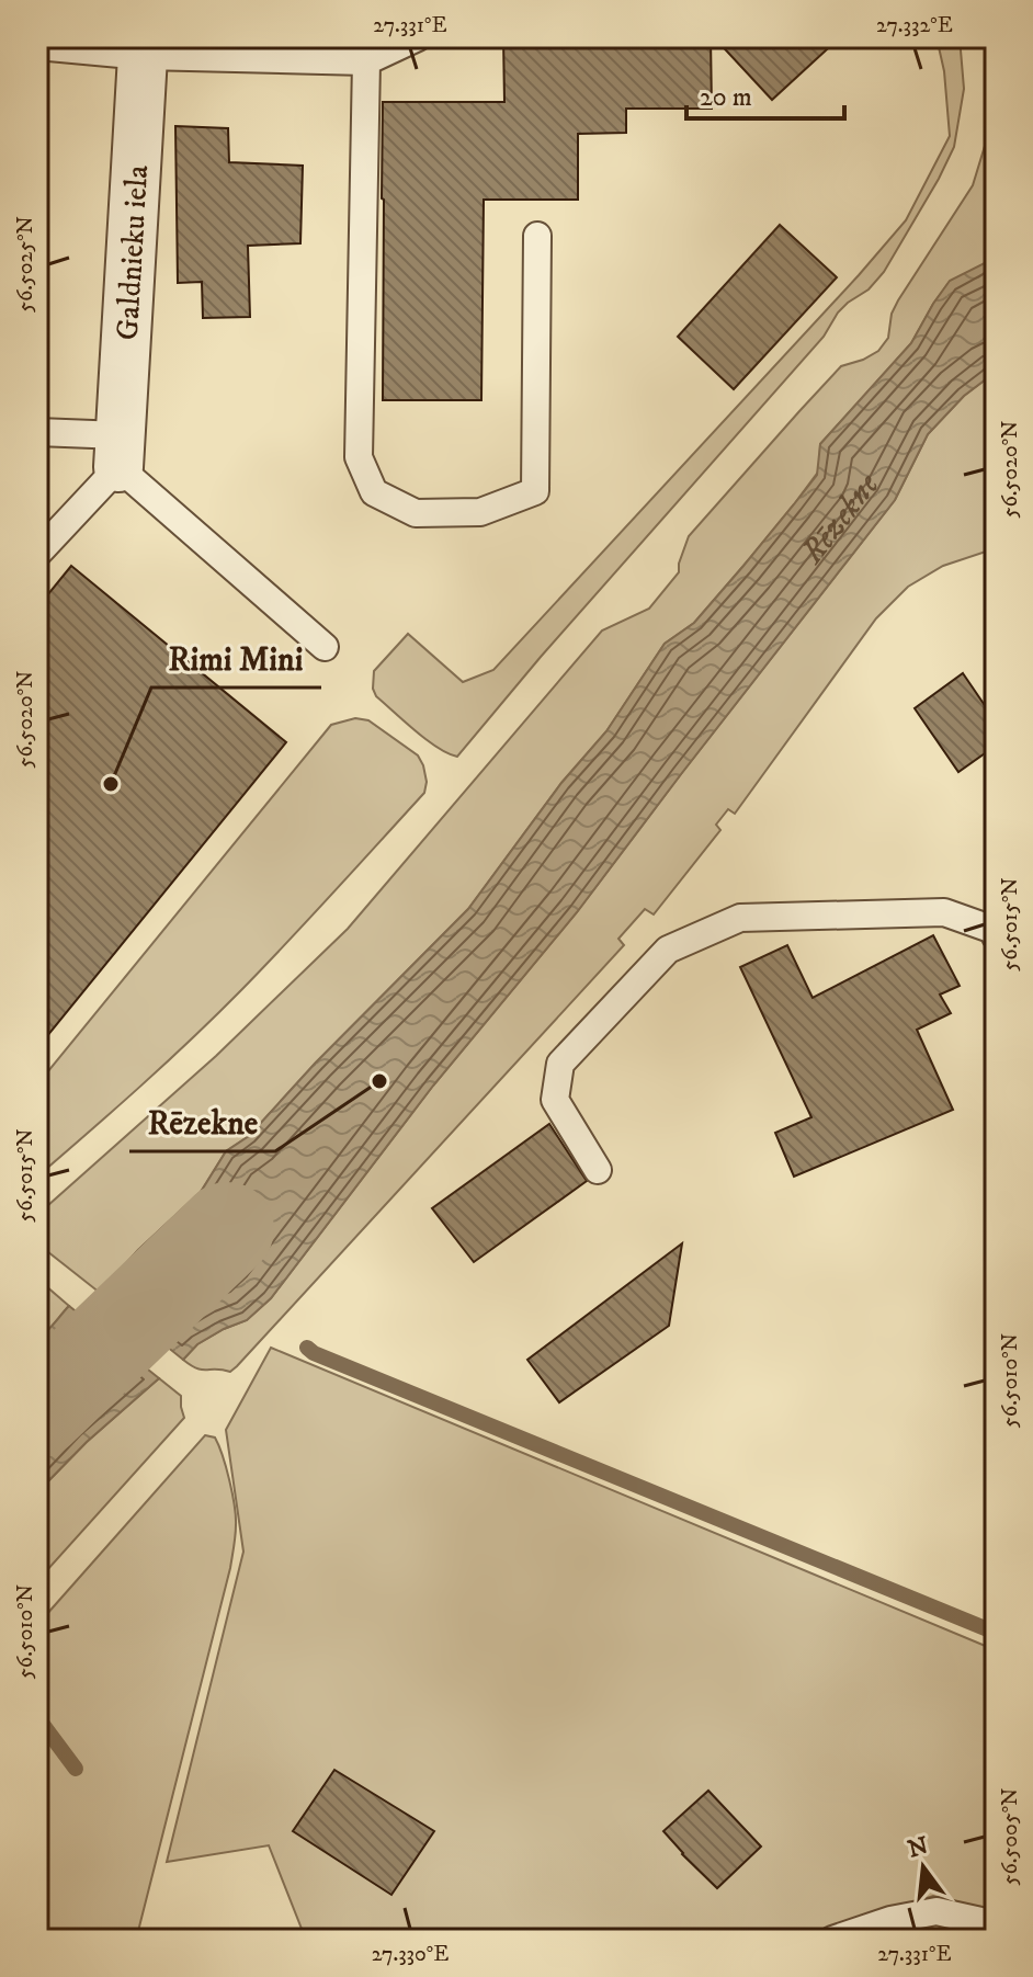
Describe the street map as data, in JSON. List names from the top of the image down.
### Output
{
  "streets": {
    "street": ["Galdnieku iela"]
  },
  "water": ["Rēzekne"],
  "places": ["Rimi Mini", "Rēzekne"],
  "scale_bar": "20 m",
  "north": "top",
  "coordinates": [
    "27.331°E",
    "27.332°E",
    "56.5025°N",
    "56.5020°N",
    "56.5015°N",
    "56.5010°N",
    "56.5005°N",
    "27.330°E"
  ]
}
